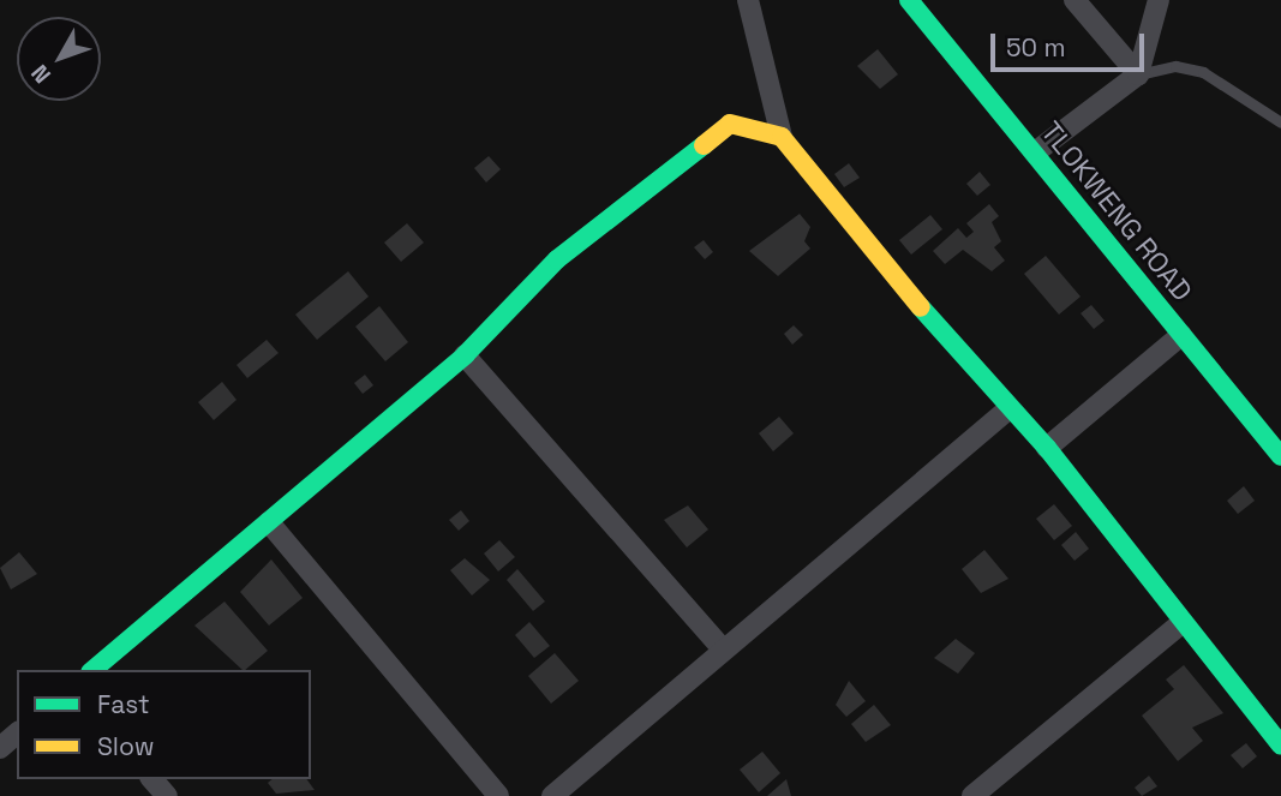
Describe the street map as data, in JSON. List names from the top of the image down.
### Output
{
  "streets": {
    "street": ["TLOKWENG ROAD"]
  },
  "legend": ["Fast", "Slow"],
  "scale_bar": "50 m",
  "north": "bottom left"
}
